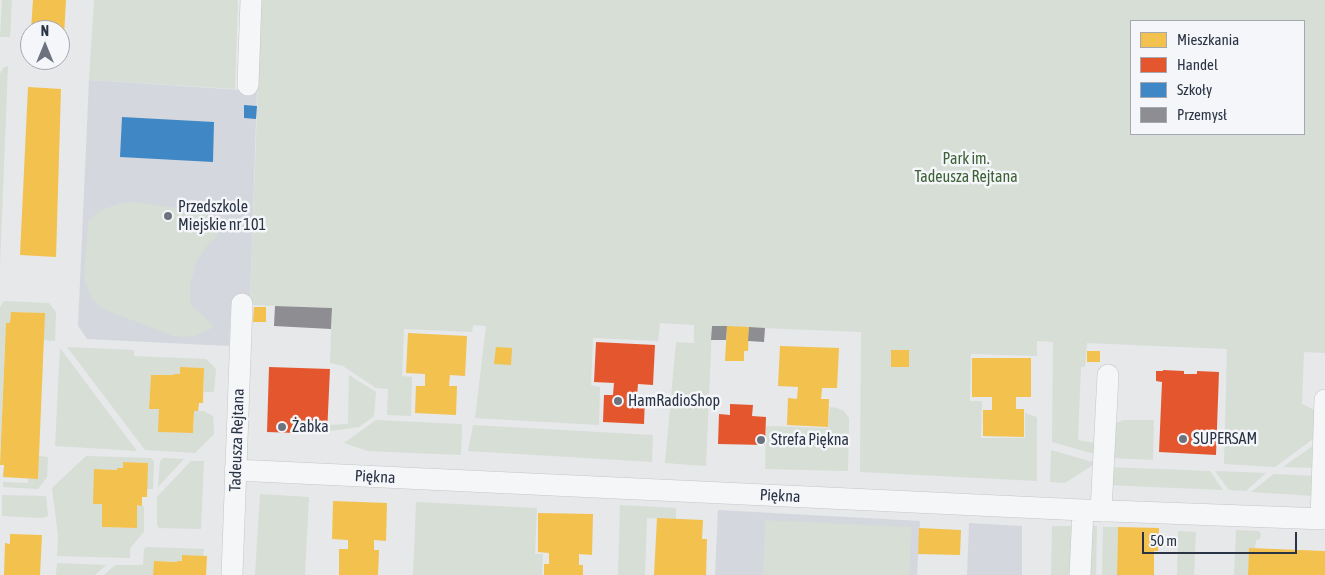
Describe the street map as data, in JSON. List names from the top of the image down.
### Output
{
  "streets": {
    "street": ["Tadeusza Rejtana", "Piękna"]
  },
  "crossings": [
    ["Tadeusza Rejtana", "Piękna"]
  ],
  "parks": ["Park im. Tadeusza Rejtana"],
  "places": [
    "Przedszkole Miejskie nr 101",
    "HamRadioShop",
    "Żabka",
    "SUPERSAM",
    "Strefa Piękna"
  ],
  "legend": [
    "Mieszkania",
    "Handel",
    "Szkoły",
    "Przemysł"
  ],
  "scale_bar": "50 m",
  "north": "top"
}
